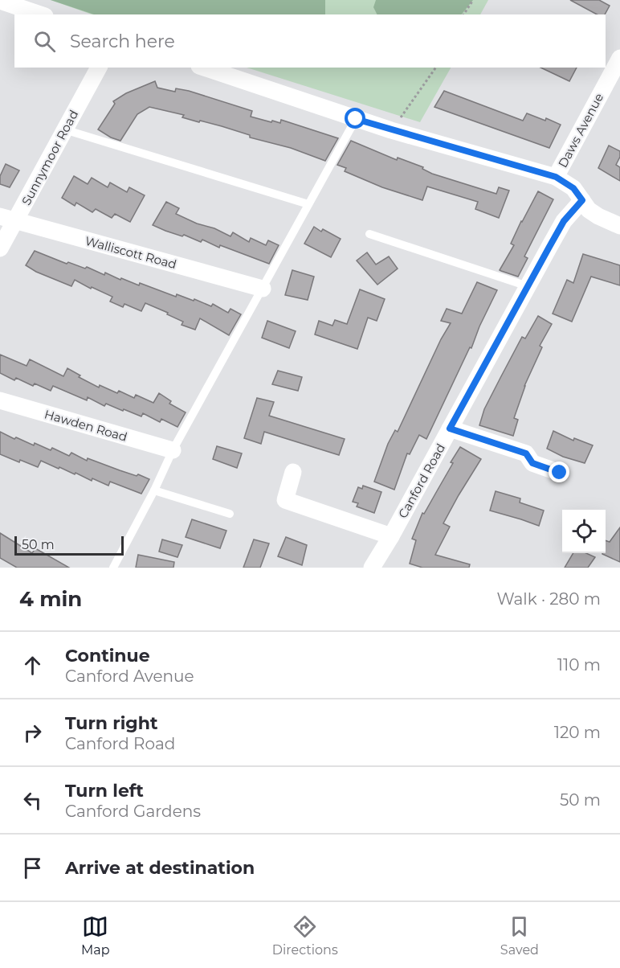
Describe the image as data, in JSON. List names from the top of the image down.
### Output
{
  "streets": {
    "street": [
      "Daws Avenue",
      "Sunnymoor Road",
      "Walliscott Road",
      "Hawden Road",
      "Canford Road"
    ]
  },
  "crossings": [
    ["Sunnymoor Road", "Walliscott Road"]
  ],
  "scale_bar": "50 m",
  "page": {
    "search": "Search here",
    "scale": "50 m",
    "heading": ["4 min", "Walk · 280 m"],
    "list": [
      ["Continue", "Canford Avenue", "110 m"],
      ["Turn right", "Canford Road", "120 m"],
      ["Turn left", "Canford Gardens", "50 m"],
      "Arrive at destination"
    ],
    "nav": ["Map", "Directions", "Saved"]
  }
}
